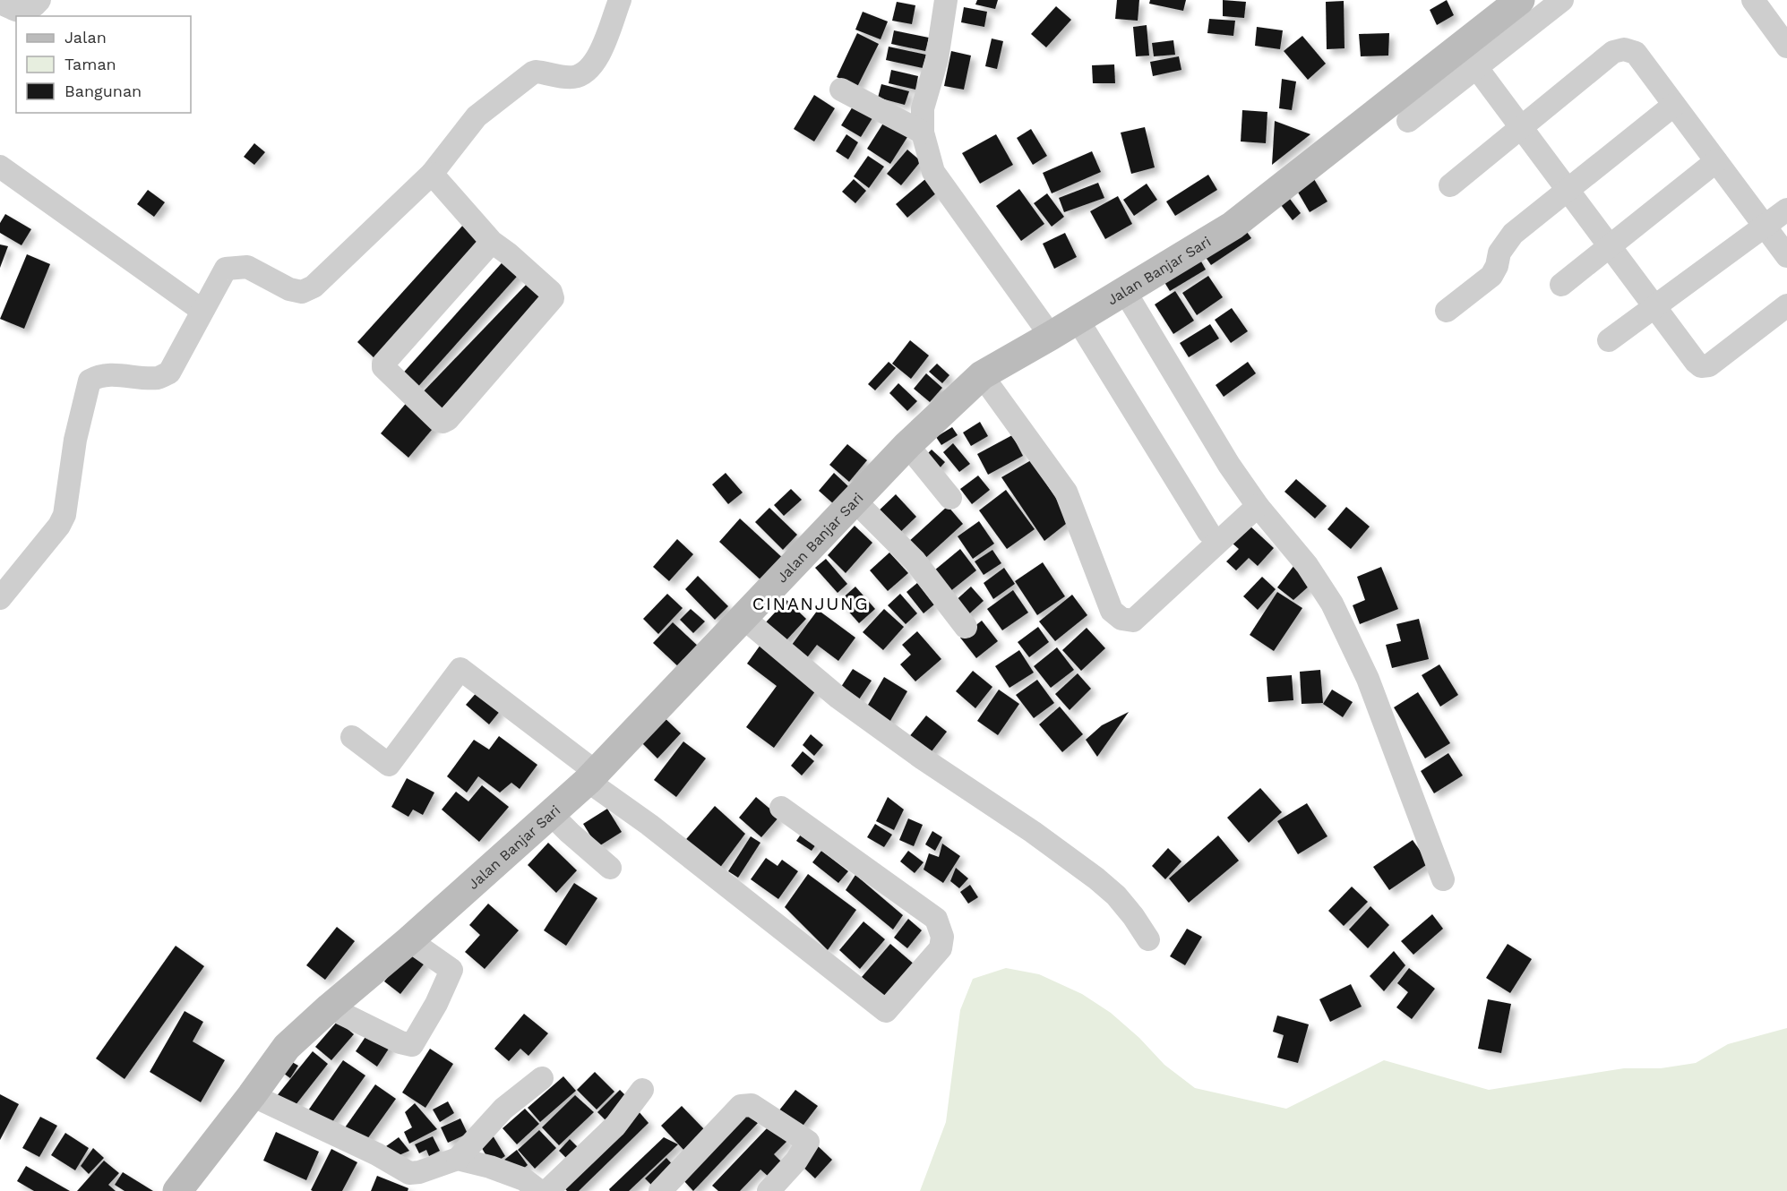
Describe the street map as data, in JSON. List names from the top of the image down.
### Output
{
  "streets": {
    "street": ["Jalan Banjar Sari"]
  },
  "districts": ["CINANJUNG"],
  "legend": ["Jalan", "Taman", "Bangunan"]
}
